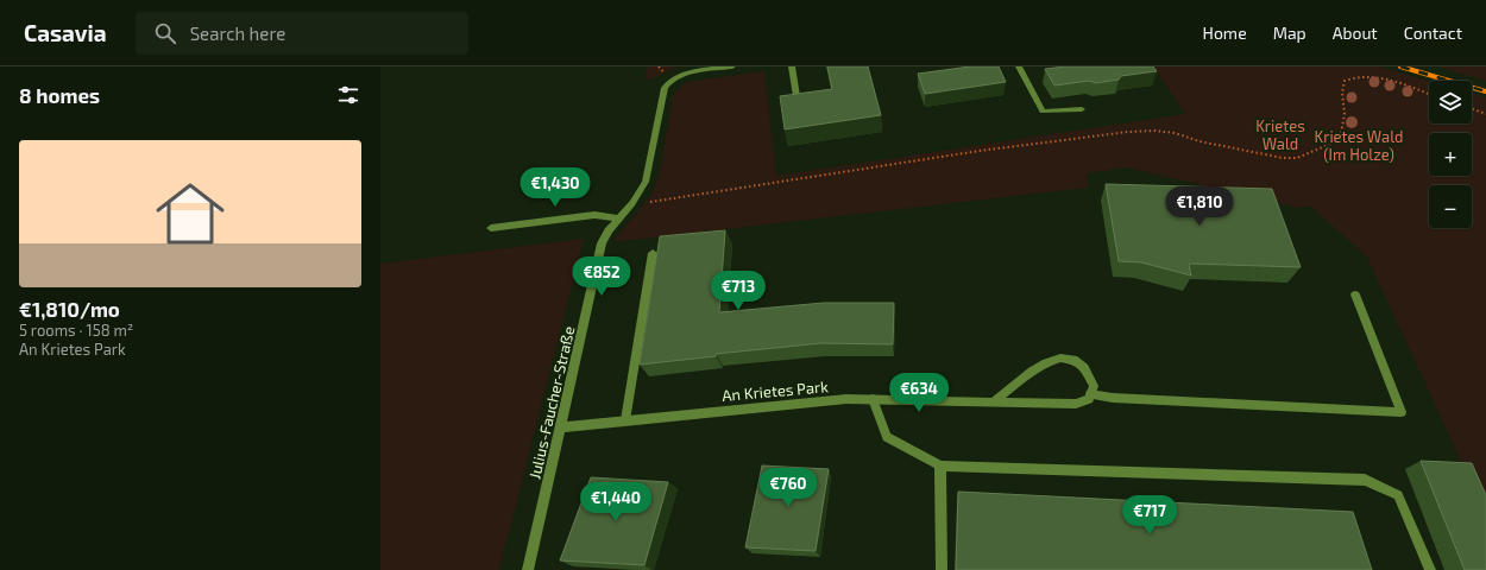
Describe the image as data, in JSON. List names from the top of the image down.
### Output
{
  "streets": {
    "street": ["An Krietes Park", "Julius-Faucher-Straße"]
  },
  "crossings": [
    ["An Krietes Park", "Julius-Faucher-Straße"]
  ],
  "parks": ["Krietes Wald", "Krietes Wald (Im Holze)"],
  "page": {
    "header": "Casavia",
    "search": "Search here",
    "nav": [
      "Home",
      "Map",
      "About",
      "Contact"
    ],
    "heading": "8 homes",
    "map_buttons": ["+", "−"],
    "list": [
      {
        "name": "€1,810/mo",
        "note": "5 rooms · 158 m² · An Krietes Park"
      }
    ],
    "price": [
      "€1,430",
      "€1,810",
      "€852",
      "€713",
      "€634",
      "€760",
      "€1,440",
      "€717"
    ]
  }
}
